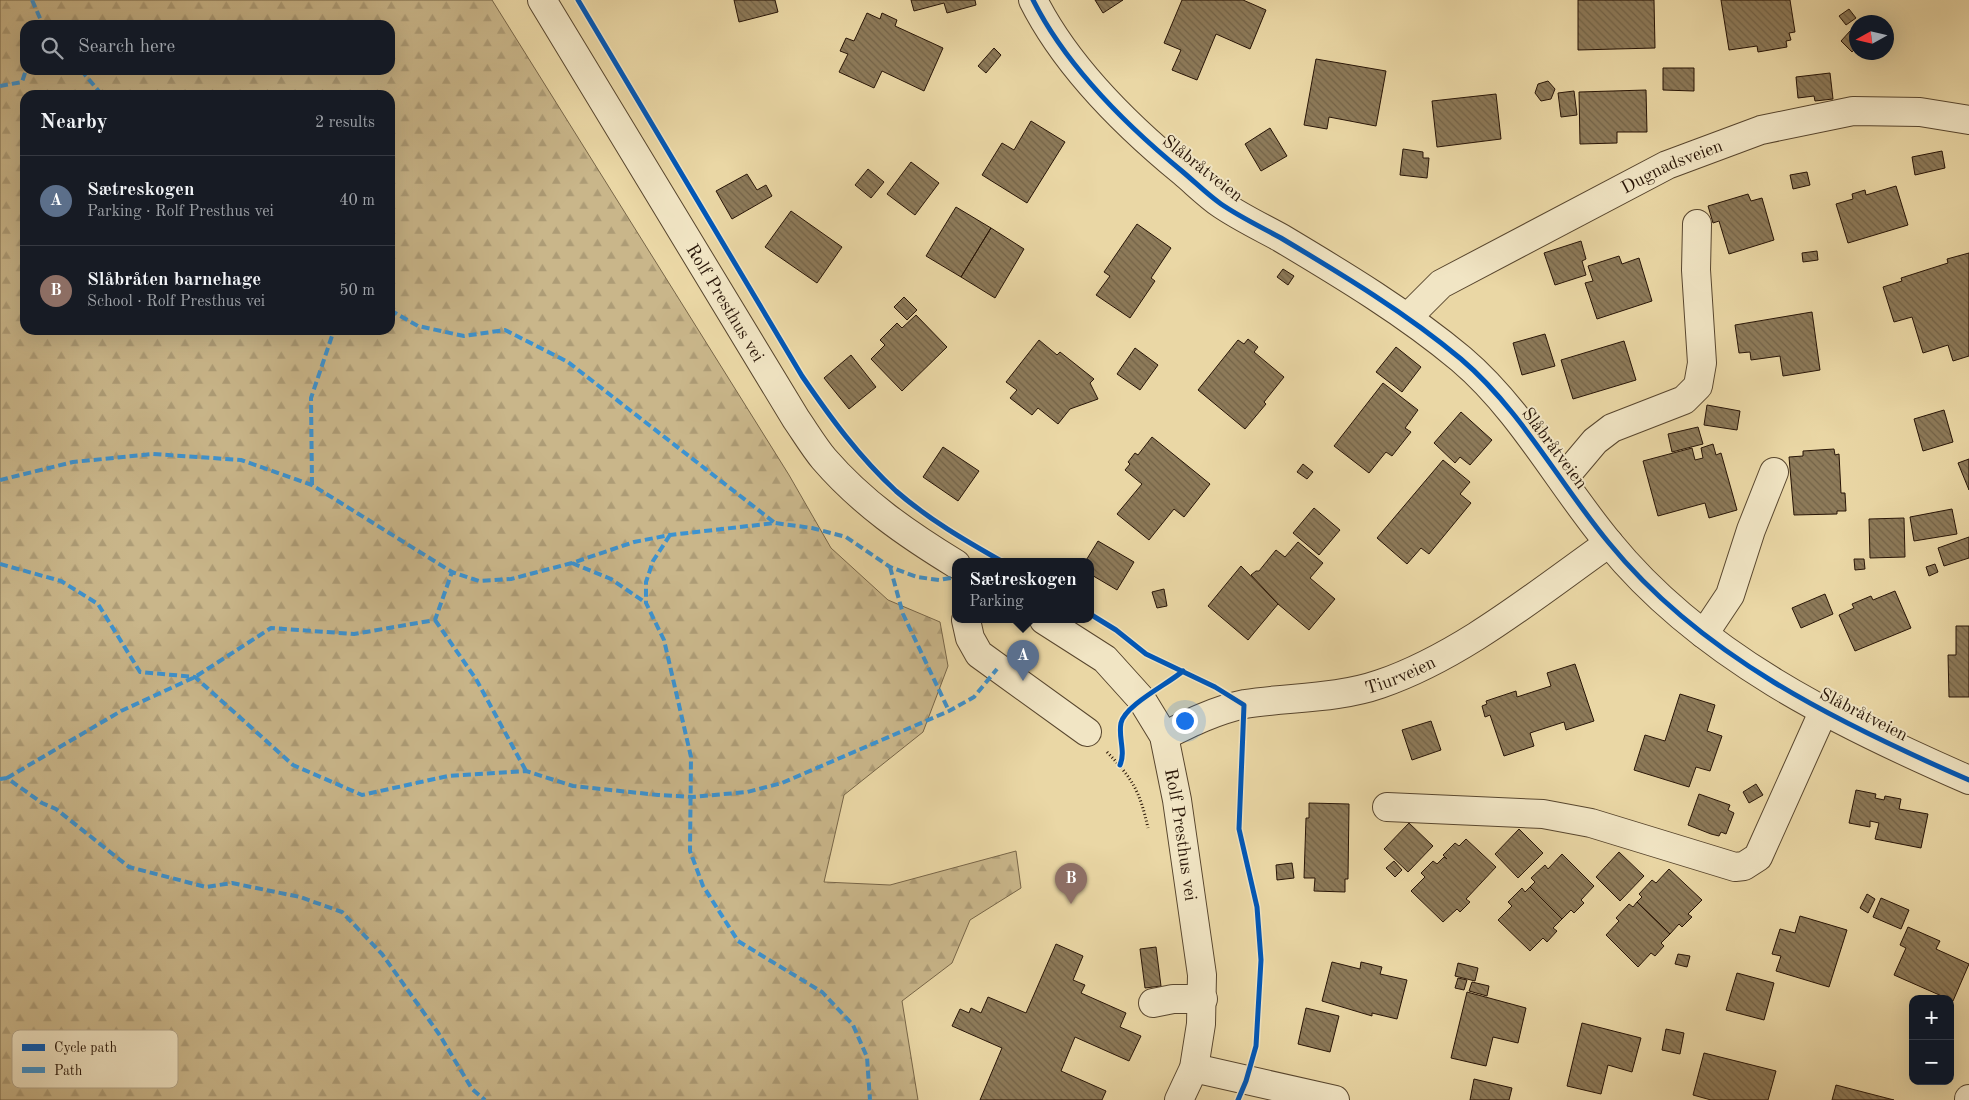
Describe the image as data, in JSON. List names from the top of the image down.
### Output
{
  "streets": {
    "street": [
      "Dugnadsveien",
      "Slåbråtveien",
      "Rolf Presthus vei",
      "Tiurveien"
    ]
  },
  "crossings": [
    ["Dugnadsveien", "Slåbråtveien"],
    ["Slåbråtveien", "Tiurveien"],
    ["Rolf Presthus vei", "Tiurveien"]
  ],
  "legend": ["Cycle path", "Path"],
  "north": "left",
  "page": {
    "search": "Search here",
    "heading": ["Nearby", "2 results"],
    "list": [
      {
        "mark": "A",
        "name": "Sætreskogen",
        "note": "Parking · Rolf Presthus vei",
        "value": "40 m"
      },
      {
        "mark": "B",
        "name": "Slåbråten barnehage",
        "note": "School · Rolf Presthus vei",
        "value": "50 m"
      }
    ],
    "popup": ["Sætreskogen", "Parking"],
    "pins": ["A", "B"],
    "map_buttons": ["+", "−"]
  }
}
